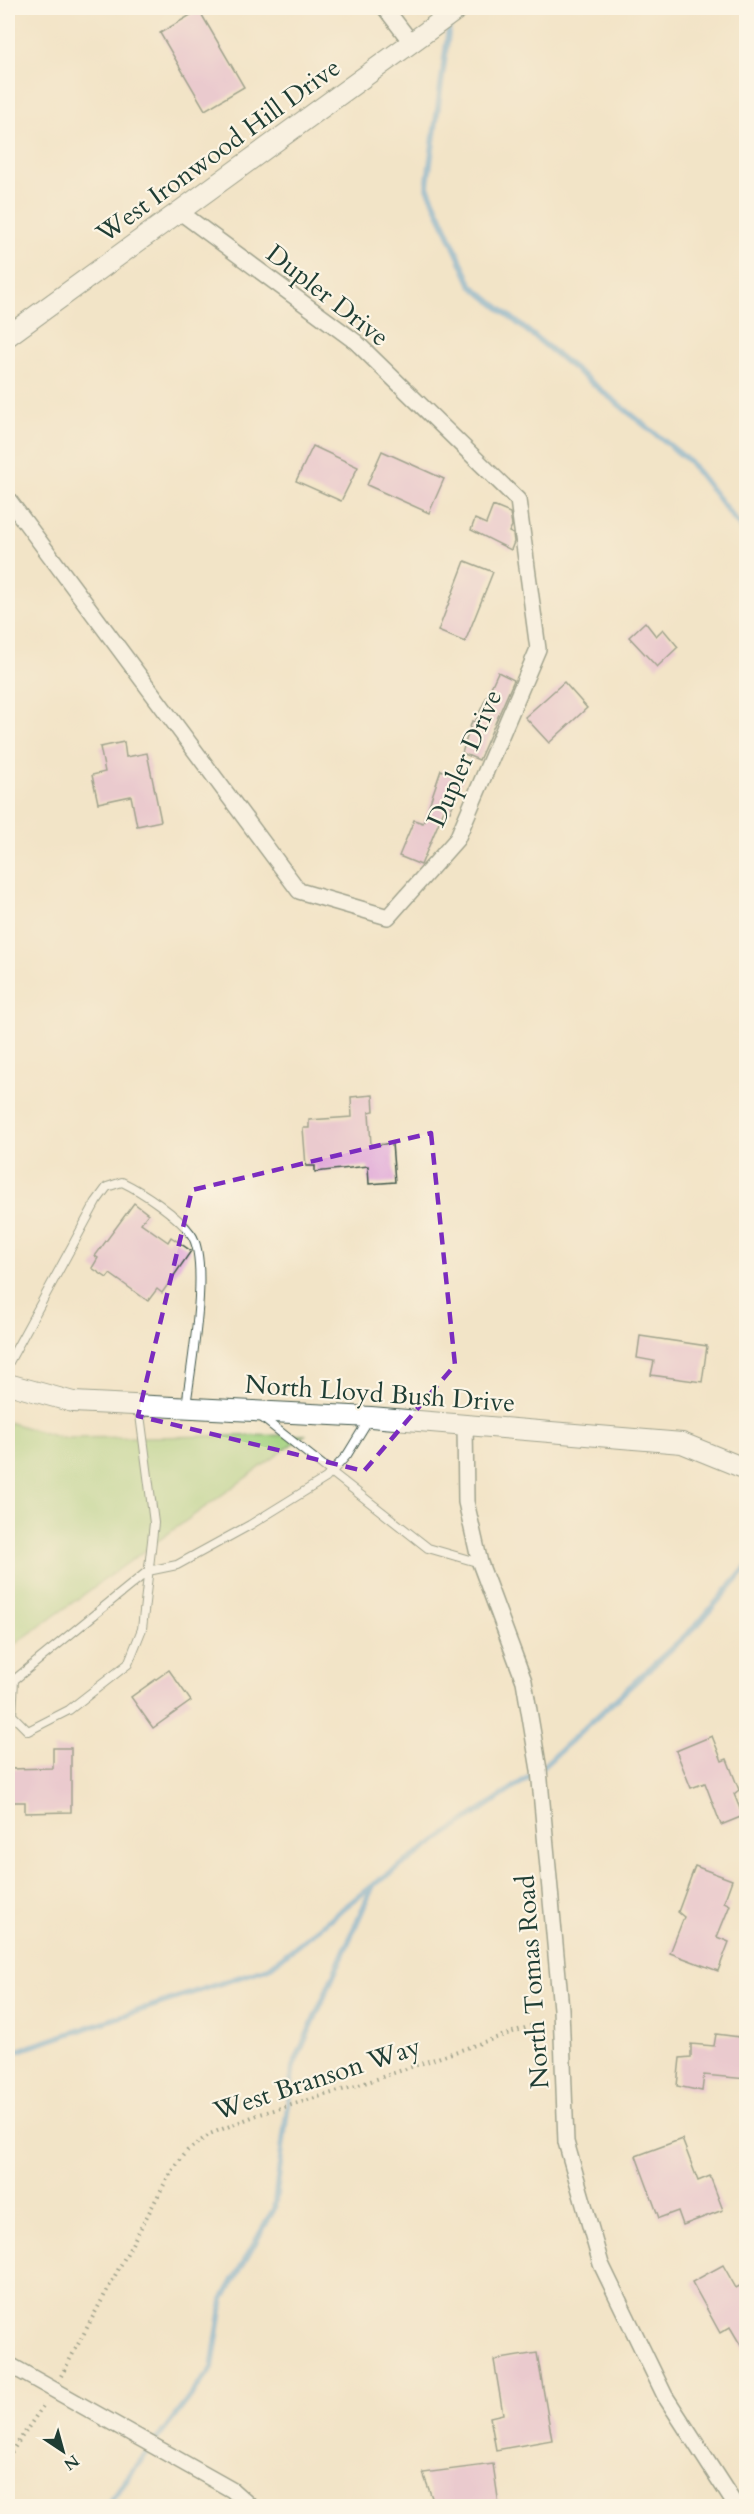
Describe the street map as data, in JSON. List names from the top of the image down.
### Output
{
  "streets": {
    "street": [
      "West Ironwood Hill Drive",
      "Dupler Drive",
      "North Lloyd Bush Drive",
      "North Tomas Road"
    ],
    "path": ["West Branson Way"]
  },
  "crossings": [
    ["West Ironwood Hill Drive", "Dupler Drive"],
    ["North Lloyd Bush Drive", "North Tomas Road"],
    ["North Tomas Road", "West Branson Way"]
  ],
  "north": "bottom right"
}
